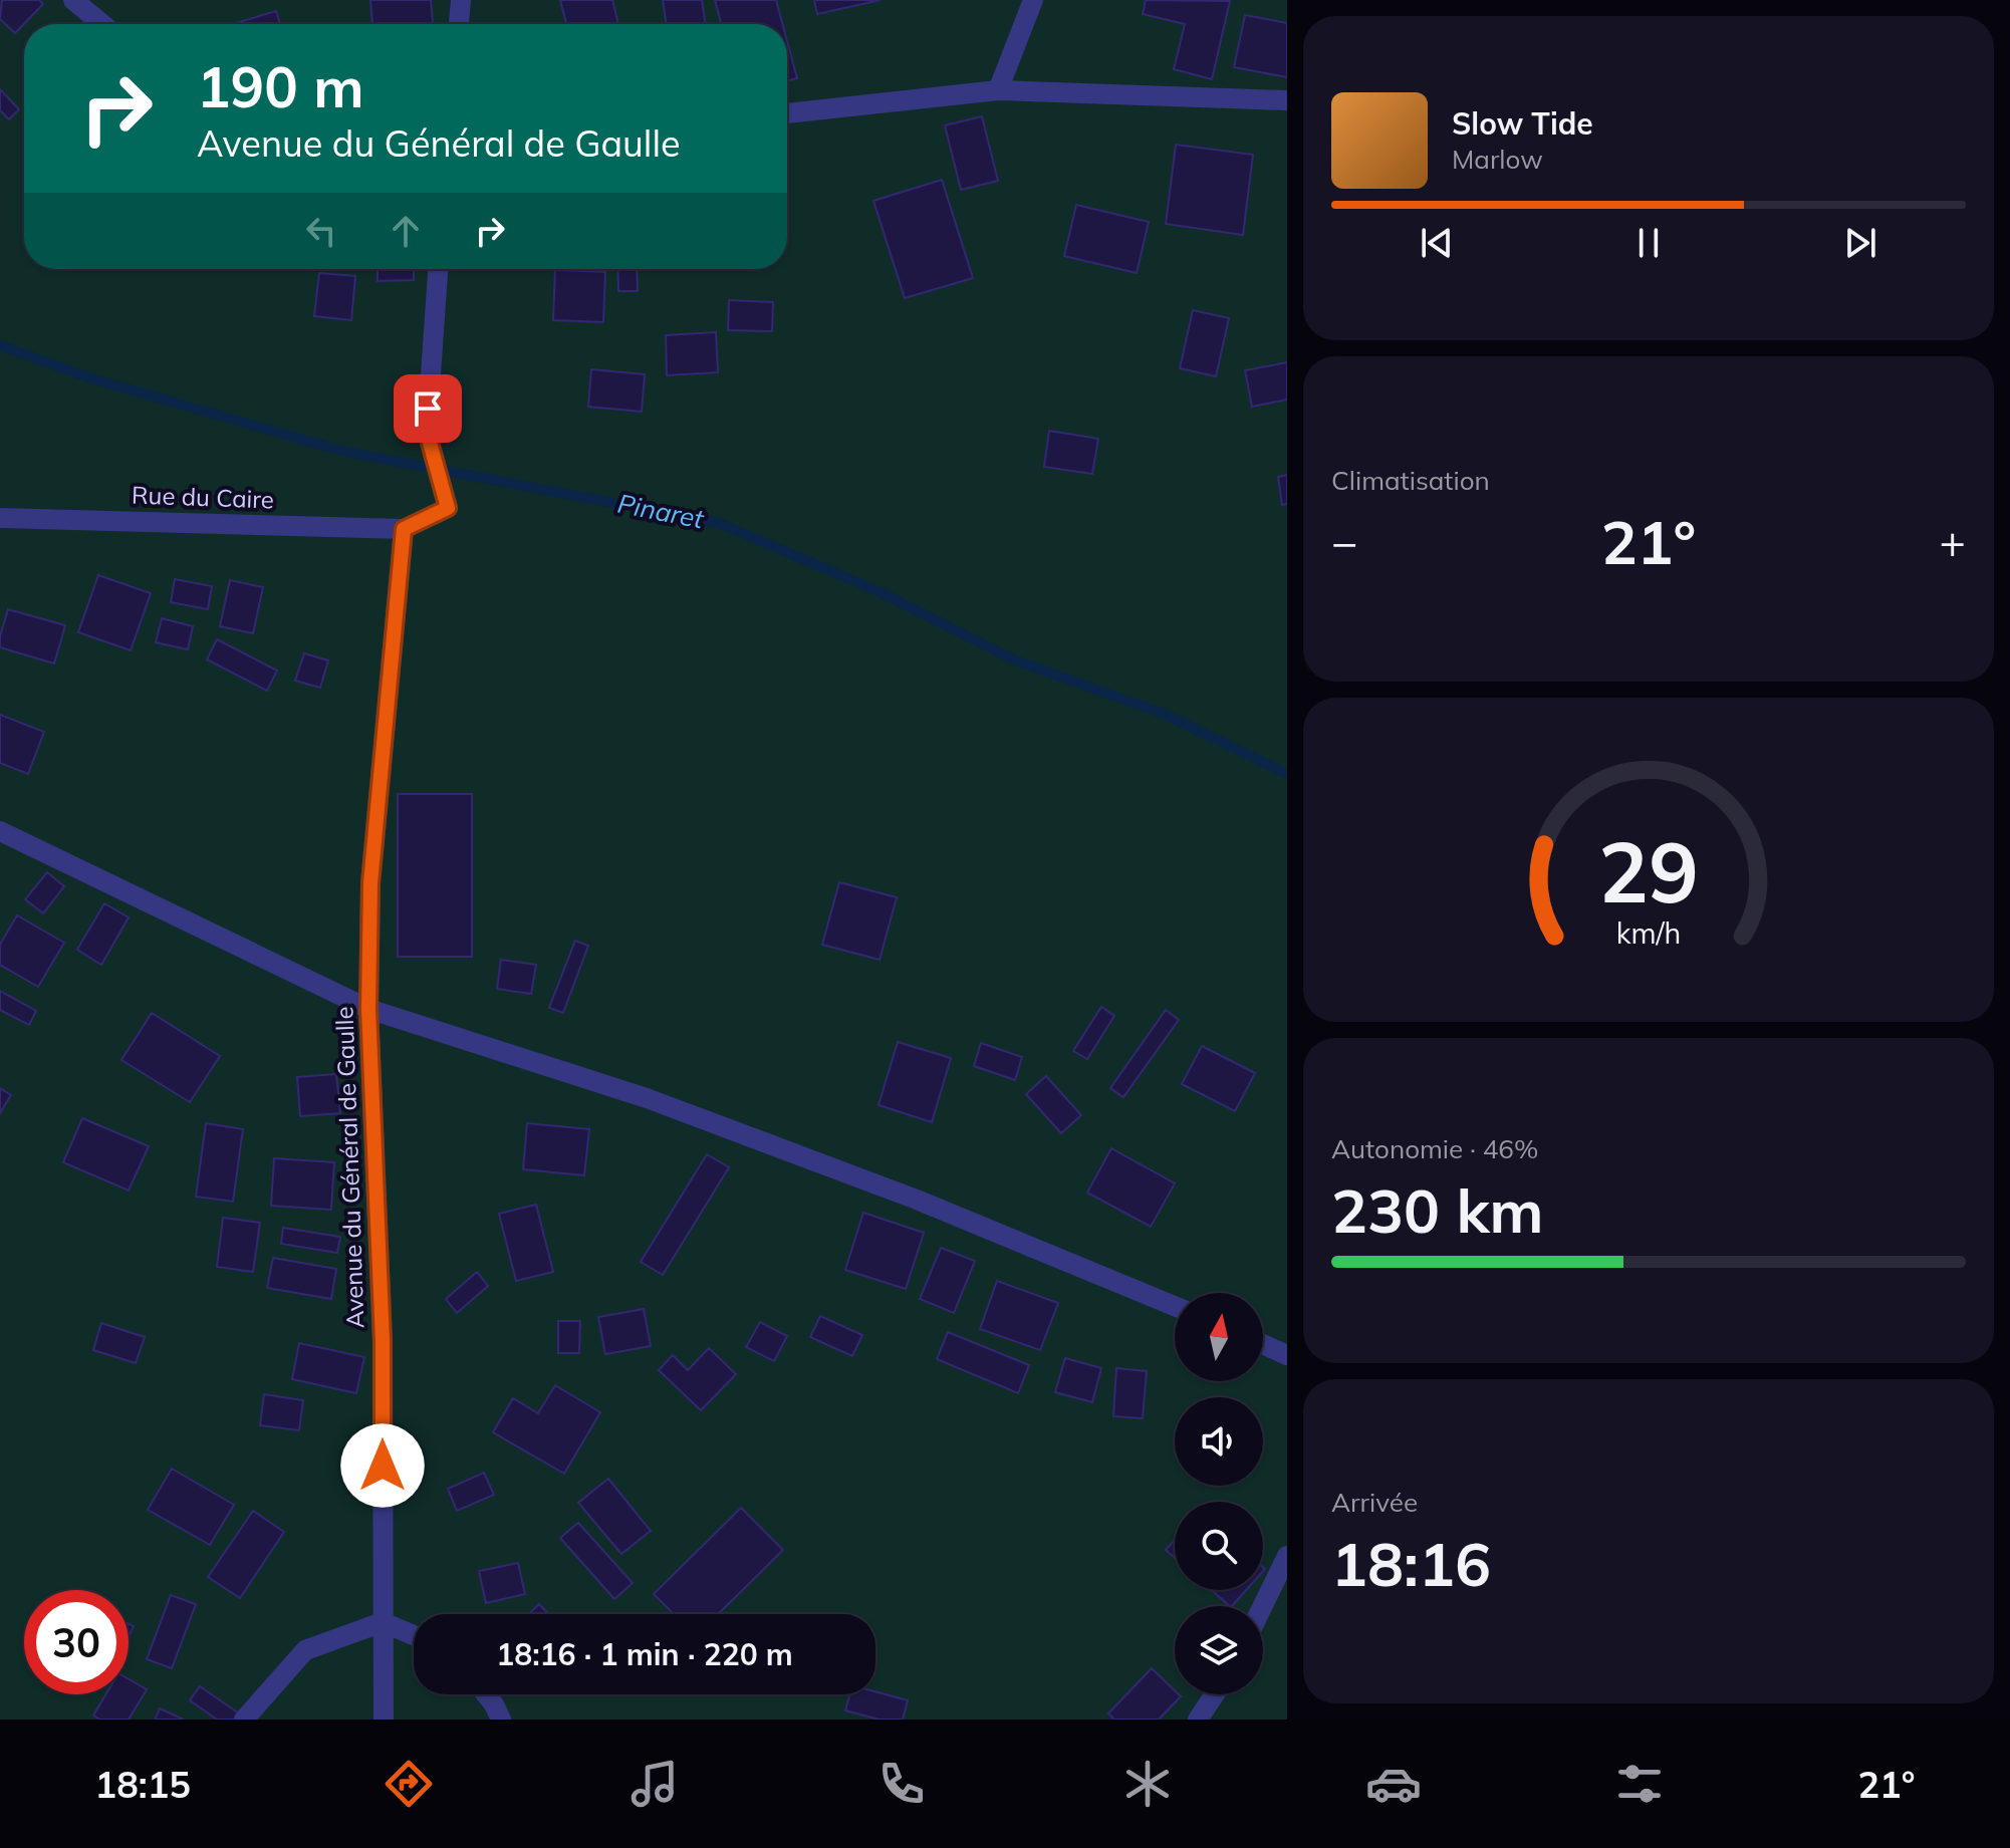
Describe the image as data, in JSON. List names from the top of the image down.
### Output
{
  "streets": {
    "street": ["Rue du Caire", "Avenue du Général de Gaulle"]
  },
  "crossings": [
    ["Rue du Caire", "Avenue du Général de Gaulle"]
  ],
  "water": ["Pinaret"],
  "north": "top",
  "page": {
    "turn": ["190 m", "Avenue du Général de Gaulle"],
    "song": ["Slow Tide", "Marlow"],
    "tile": [
      "Climatisation",
      ["Autonomie · 46%", "230 km"],
      ["Arrivée", "18:16"]
    ],
    "heat": ["−", "21°", "+"],
    "limit": "30",
    "trip": "18:16 · 1 min · 220 m",
    "tabs": ["18:15", "21°"],
    "gauge": ["29", "km/h"]
  }
}
